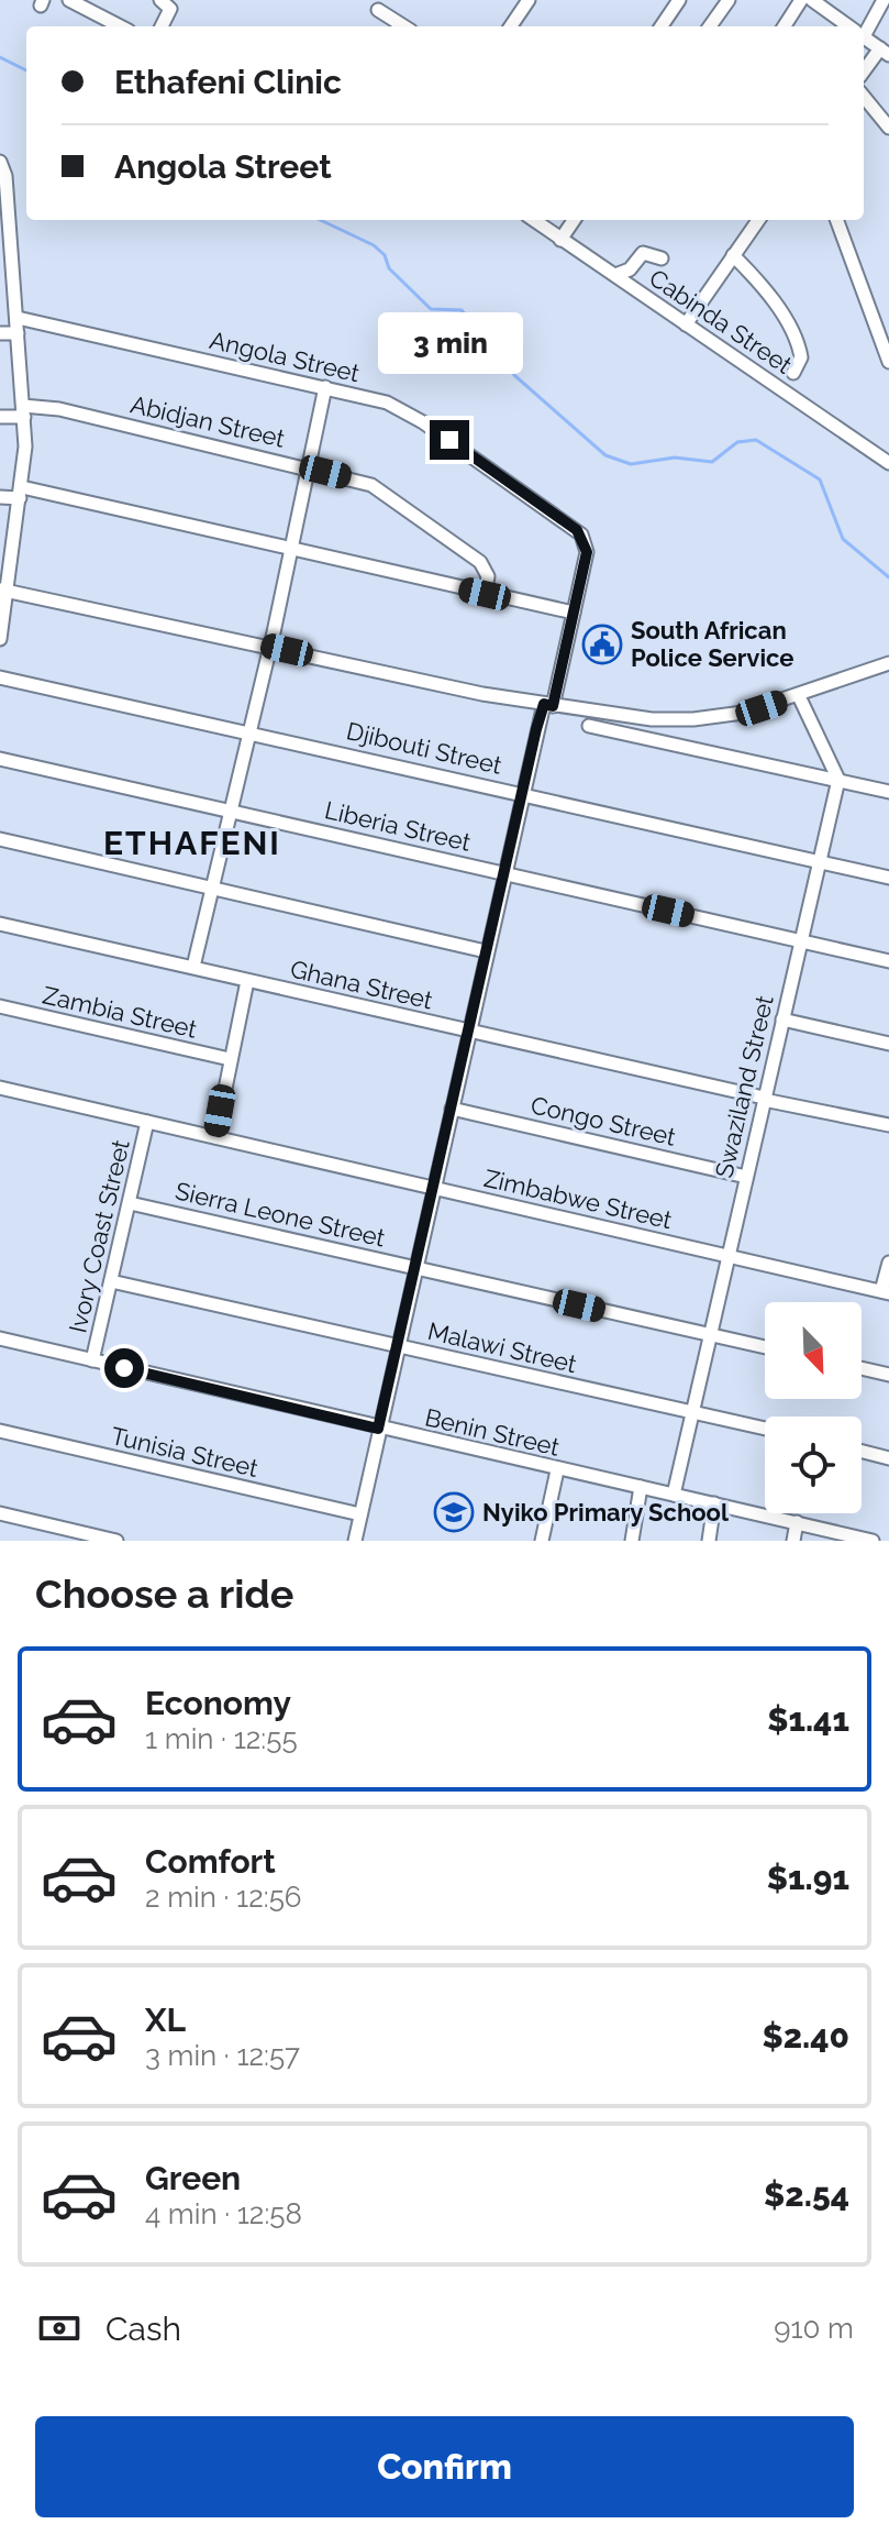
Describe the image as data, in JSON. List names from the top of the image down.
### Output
{
  "streets": {
    "street": [
      "Cabinda Street",
      "Angola Street",
      "Abidjan Street",
      "Djibouti Street",
      "Liberia Street",
      "Ghana Street",
      "Zambia Street",
      "Swaziland Street",
      "Congo Street",
      "Zimbabwe Street",
      "Sierra Leone Street",
      "Ivory Coast Street",
      "Malawi Street",
      "Benin Street",
      "Tunisia Street"
    ]
  },
  "crossings": [
    ["Angola Street", "Djibouti Street"],
    ["Angola Street", "Liberia Street"],
    ["Angola Street", "Ghana Street"],
    ["Angola Street", "Congo Street"],
    ["Angola Street", "Zimbabwe Street"],
    ["Angola Street", "Sierra Leone Street"],
    ["Angola Street", "Malawi Street"],
    ["Angola Street", "Benin Street"],
    ["Angola Street", "Tunisia Street"],
    ["Djibouti Street", "Swaziland Street"],
    ["Liberia Street", "Swaziland Street"],
    ["Ghana Street", "Swaziland Street"],
    ["Swaziland Street", "Congo Street"],
    ["Swaziland Street", "Zimbabwe Street"],
    ["Swaziland Street", "Sierra Leone Street"],
    ["Swaziland Street", "Malawi Street"],
    ["Swaziland Street", "Benin Street"],
    ["Zimbabwe Street", "Ivory Coast Street"],
    ["Sierra Leone Street", "Ivory Coast Street"],
    ["Ivory Coast Street", "Malawi Street"],
    ["Ivory Coast Street", "Benin Street"]
  ],
  "districts": ["ETHAFENI"],
  "places": {
    "public building": ["South African Police Service"],
    "school or university": ["Nyiko Primary School"]
  },
  "north": "bottom right",
  "page": {
    "banner": ["Ethafeni Clinic", "Angola Street"],
    "bubble": "3 min",
    "heading": "Choose a ride",
    "list": [
      {
        "name": "Economy",
        "note": "1 min · 12:55",
        "value": "$1.41"
      },
      {
        "name": "Comfort",
        "note": "2 min · 12:56",
        "value": "$1.91"
      },
      {
        "name": "XL",
        "note": "3 min · 12:57",
        "value": "$2.40"
      },
      {
        "name": "Green",
        "note": "4 min · 12:58",
        "value": "$2.54"
      }
    ],
    "pay": ["Cash", "910 m"],
    "buttons": "Confirm"
  }
}
